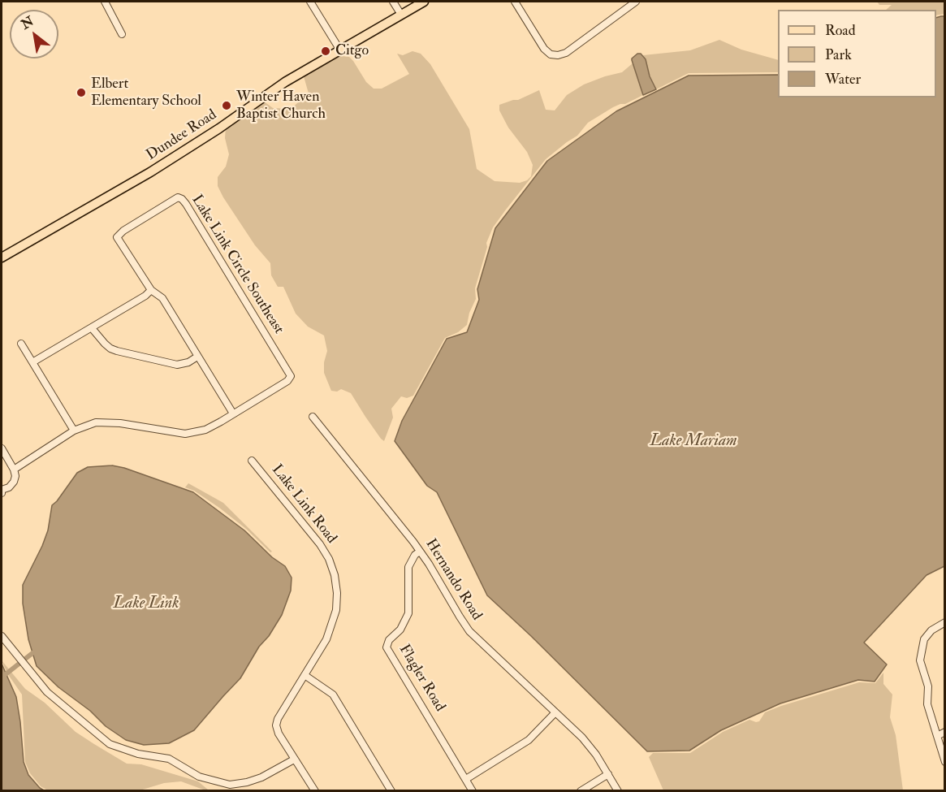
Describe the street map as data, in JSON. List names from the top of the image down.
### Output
{
  "streets": {
    "main road": ["Dundee Road"],
    "street": [
      "Lake Link Circle Southeast",
      "Lake Link Road",
      "Hernando Road",
      "Flagler Road"
    ]
  },
  "crossings": [
    ["Hernando Road", "Flagler Road"]
  ],
  "water": ["Lake Mariam", "Lake Link"],
  "places": ["Citgo", "Elbert Elementary School", "Winter Haven Baptist Church"],
  "legend": ["Road", "Park", "Water"],
  "north": "top left"
}
